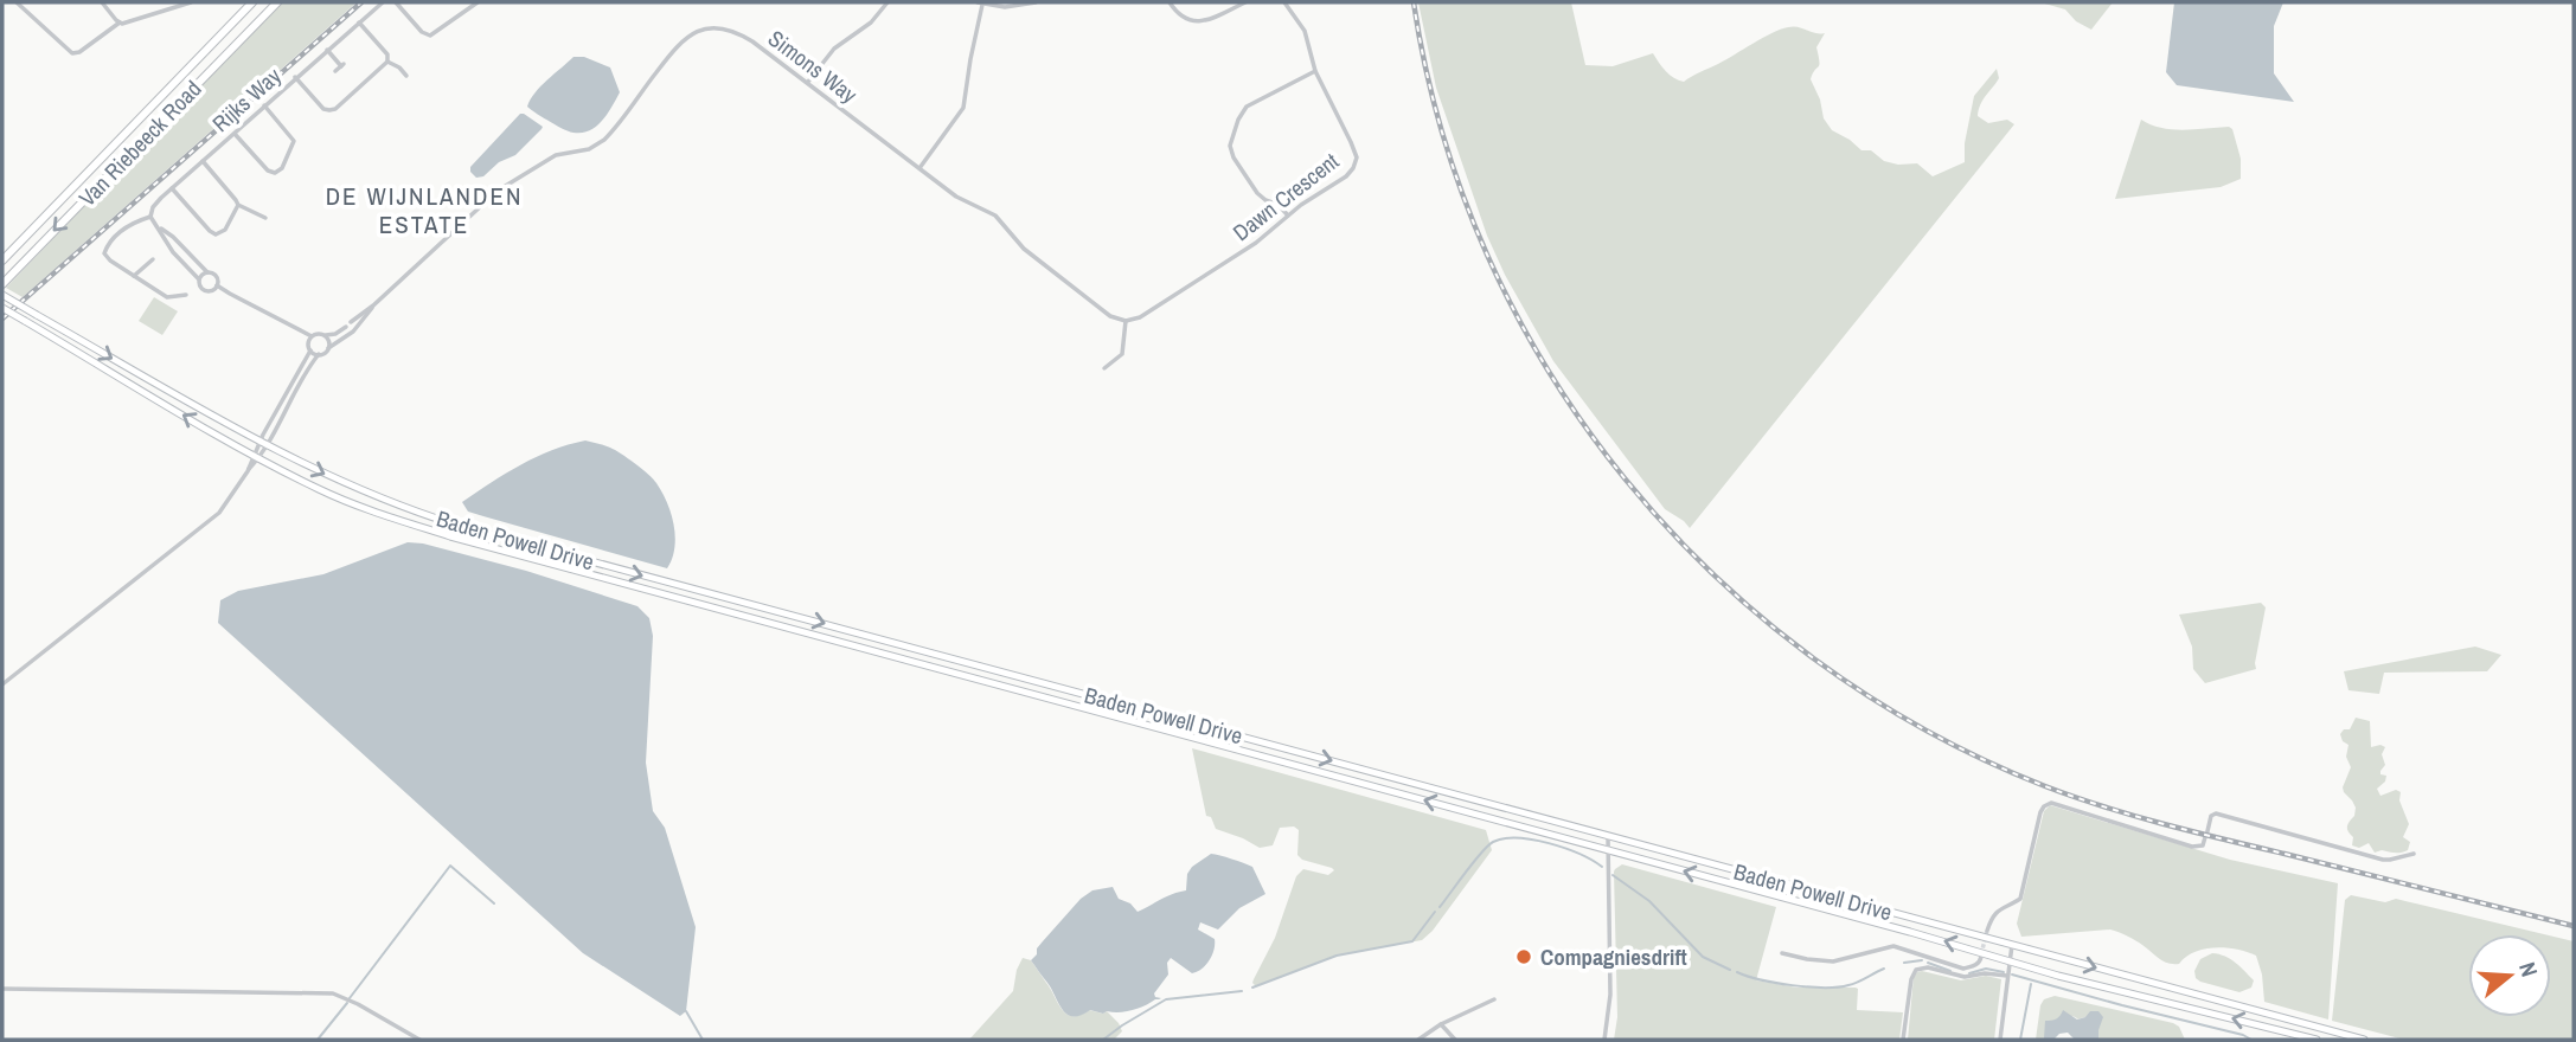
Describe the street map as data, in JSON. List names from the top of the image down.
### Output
{
  "streets": {
    "main road": ["Van Riebeeck Road", "Baden Powell Drive"],
    "street": ["Simons Way", "Rijks Way", "Dawn Crescent"]
  },
  "crossings": [
    ["Simons Way", "Dawn Crescent"]
  ],
  "districts": ["DE WIJNLANDEN ESTATE"],
  "places": ["Compagniesdrift"],
  "north": "right"
}
